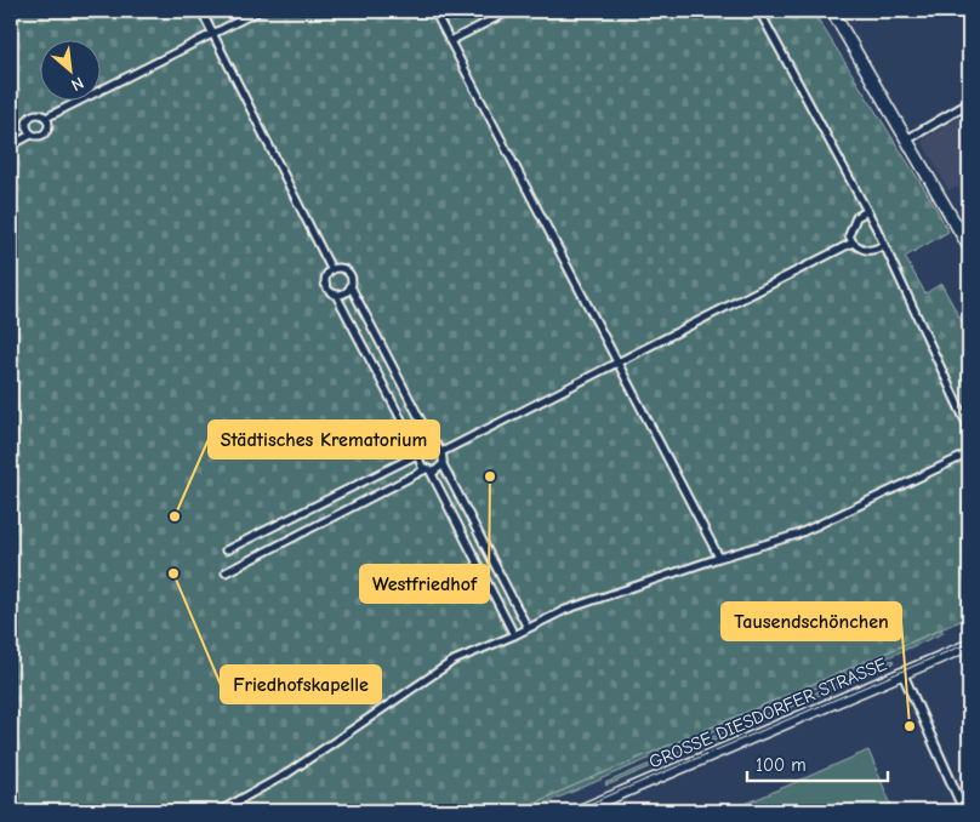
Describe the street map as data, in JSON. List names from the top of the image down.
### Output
{
  "streets": {
    "main road": ["GROSSE DIESDORFER STRASSE"]
  },
  "places": [
    "Westfriedhof",
    "Städtisches Krematorium",
    "Friedhofskapelle",
    "Tausendschönchen"
  ],
  "scale_bar": "100 m",
  "north": "bottom right"
}
